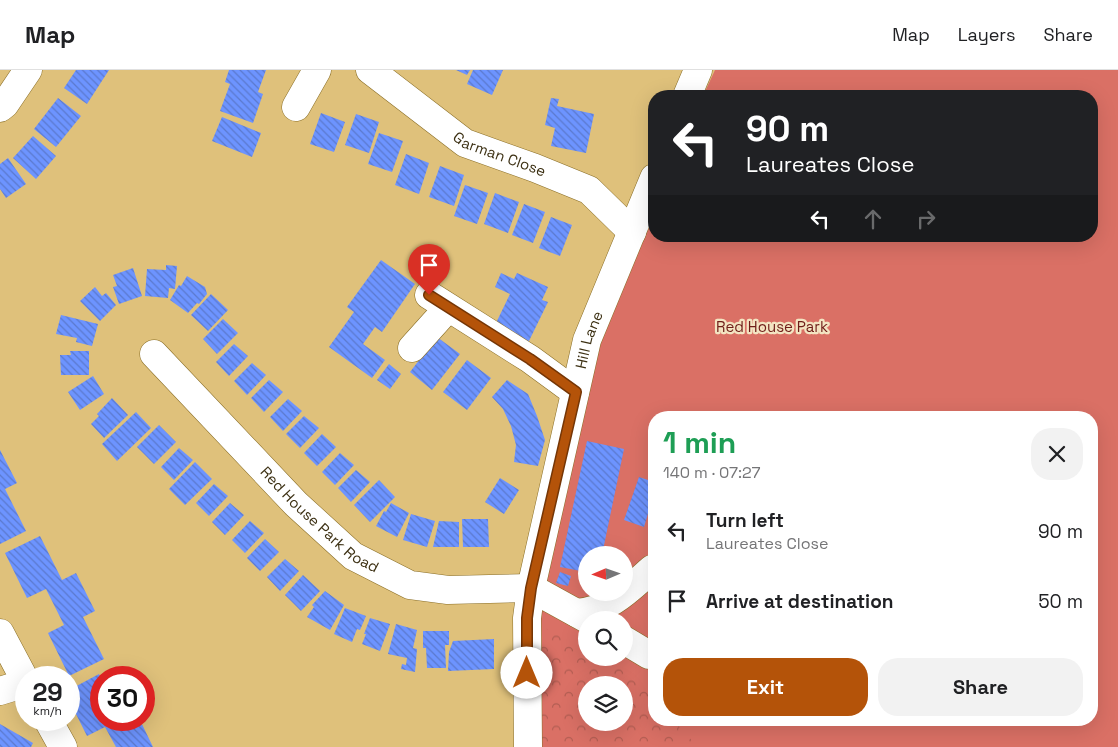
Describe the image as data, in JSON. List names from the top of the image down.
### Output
{
  "streets": {
    "street": ["Garman Close", "Hill Lane", "Red House Park Road"]
  },
  "crossings": [
    ["Garman Close", "Hill Lane"],
    ["Hill Lane", "Red House Park Road"]
  ],
  "parks": ["Red House Park"],
  "north": "left",
  "page": {
    "header": "Map",
    "nav": ["Map", "Layers", "Share"],
    "turn": ["90 m", "Laureates Close"],
    "heading": ["1 min", "140 m · 07:27"],
    "list": [
      {
        "name": "Turn left",
        "note": "Laureates Close",
        "value": "90 m"
      },
      {
        "name": "Arrive at destination",
        "value": "50 m"
      }
    ],
    "buttons": ["Exit", "Share"],
    "speed": "29 km/h",
    "limit": "30"
  }
}
